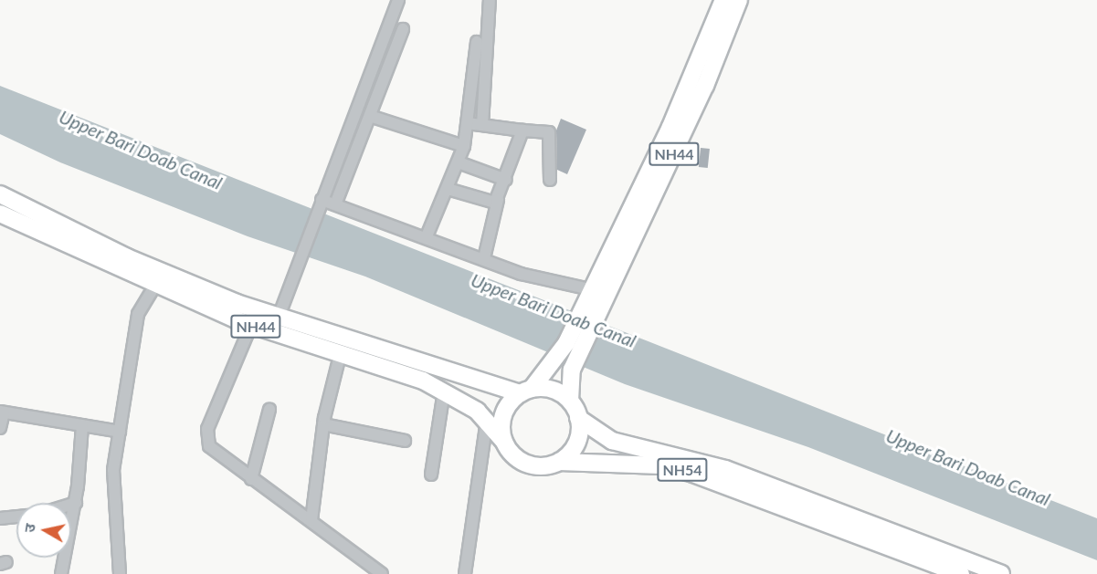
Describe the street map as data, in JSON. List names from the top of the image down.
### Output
{
  "streets": {
    "highway": ["NH44", "NH54"]
  },
  "crossings": [
    ["NH44", "NH54"]
  ],
  "water": ["Upper Bari Doab Canal"],
  "north": "left"
}
